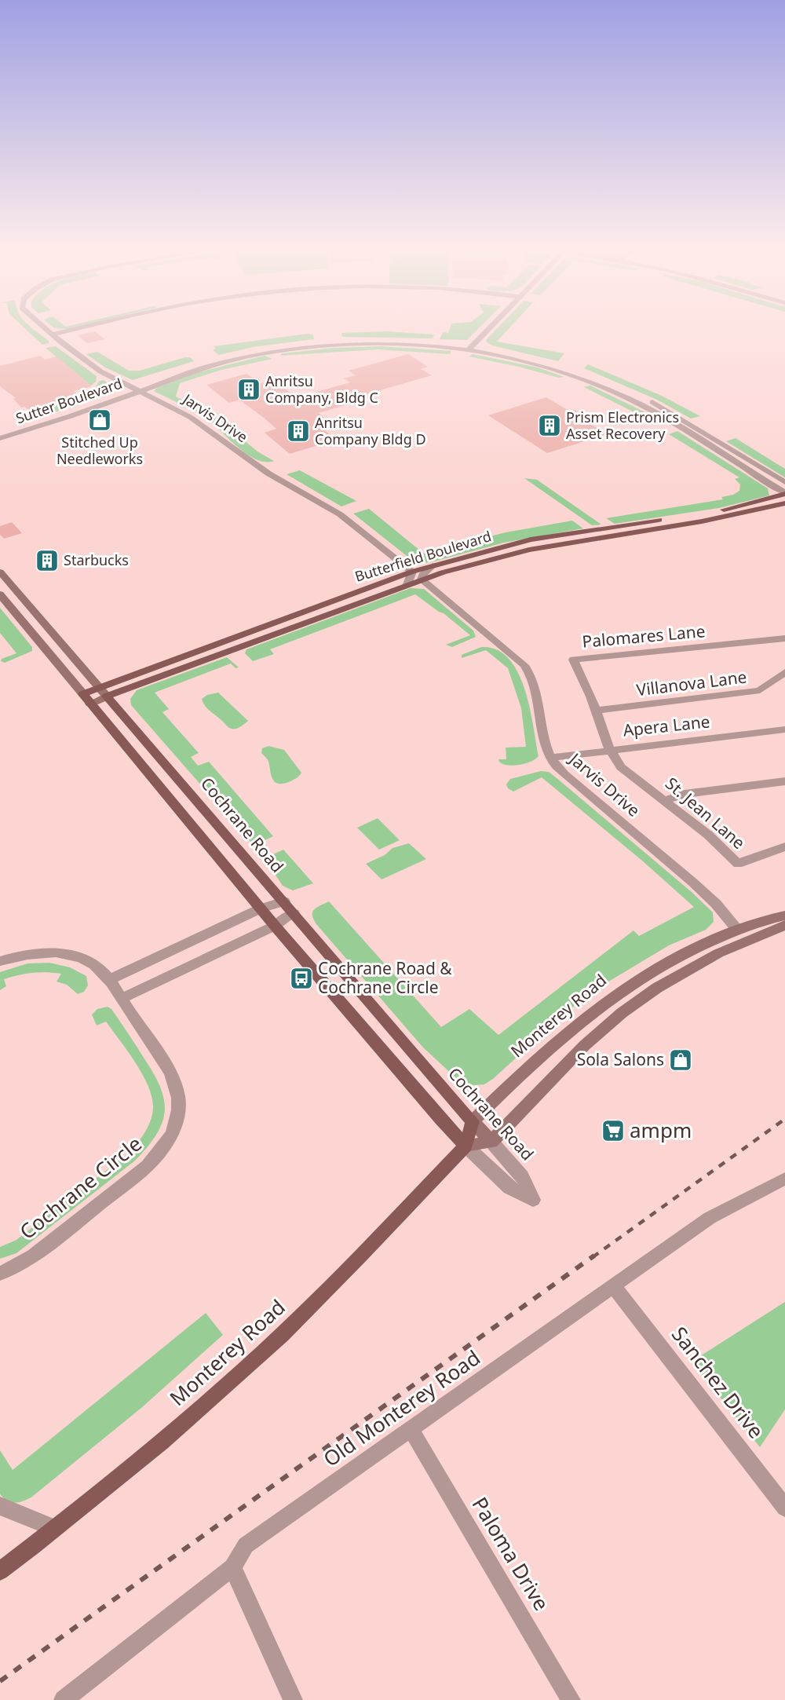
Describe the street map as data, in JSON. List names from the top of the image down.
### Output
{
  "streets": {
    "main road": ["Butterfield Boulevard", "Cochrane Road", "Monterey Road"],
    "street": [
      "Sutter Boulevard",
      "Jarvis Drive",
      "Palomares Lane",
      "Villanova Lane",
      "Apera Lane",
      "St. Jean Lane",
      "Cochrane Circle",
      "Sanchez Drive",
      "Old Monterey Road",
      "Paloma Drive"
    ]
  },
  "crossings": [
    ["Sutter Boulevard", "Jarvis Drive"],
    ["Sutter Boulevard", "Butterfield Boulevard"],
    ["Jarvis Drive", "Butterfield Boulevard"],
    ["Jarvis Drive", "Apera Lane"],
    ["Jarvis Drive", "Monterey Road"],
    ["Butterfield Boulevard", "Cochrane Road"],
    ["Palomares Lane", "Villanova Lane"],
    ["Palomares Lane", "Apera Lane"],
    ["Palomares Lane", "St. Jean Lane"],
    ["Apera Lane", "St. Jean Lane"],
    ["Cochrane Road", "Monterey Road"],
    ["Sanchez Drive", "Old Monterey Road"],
    ["Old Monterey Road", "Paloma Drive"]
  ],
  "places": {
    "building": [
      "Anritsu Company, Bldg C",
      "Prism Electronics Asset Recovery",
      "Anritsu Company Bldg D",
      "Starbucks"
    ],
    "shop": ["Stitched Up Needleworks", "Sola Salons"],
    "bus stop": ["Cochrane Road & Cochrane Circle"],
    "supermarket": ["ampm"]
  }
}
